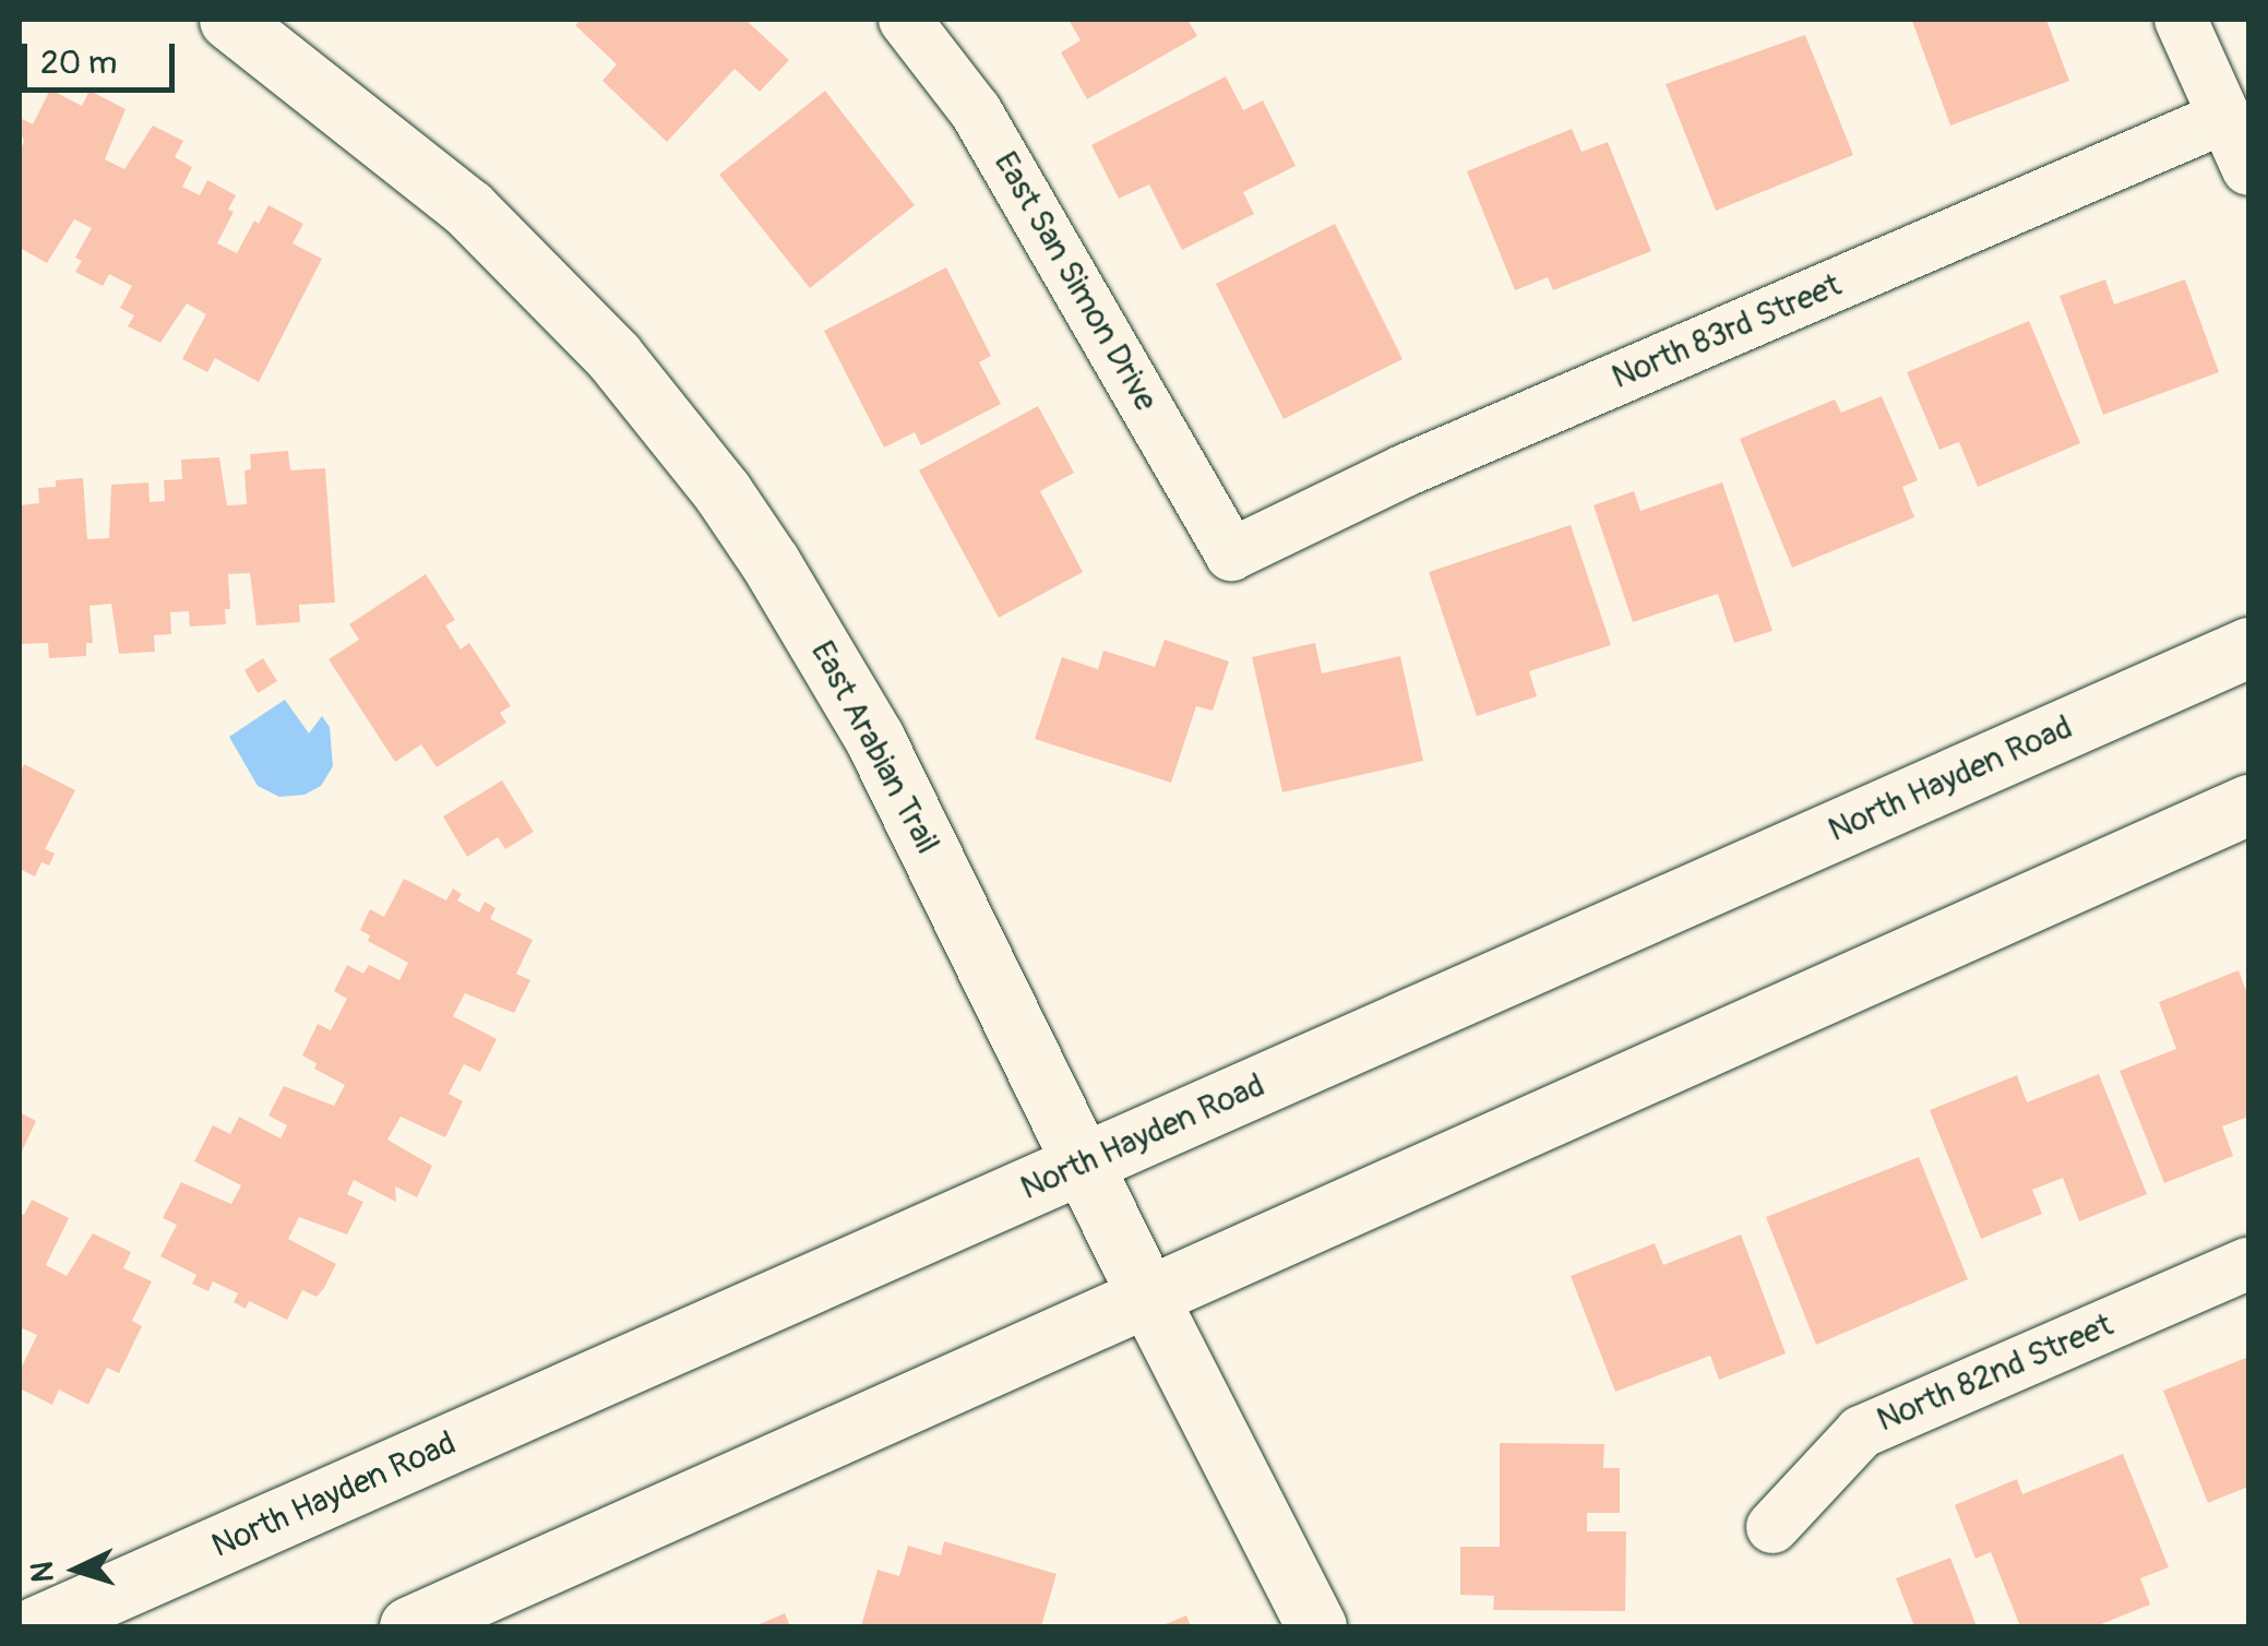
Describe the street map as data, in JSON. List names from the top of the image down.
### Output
{
  "streets": {
    "main road": ["East Arabian Trail", "North Hayden Road"],
    "street": ["East San Simon Drive", "North 83rd Street", "North 82nd Street"]
  },
  "crossings": [
    ["East San Simon Drive", "North 83rd Street"],
    ["East Arabian Trail", "North Hayden Road"]
  ],
  "scale_bar": "20 m",
  "north": "left"
}
